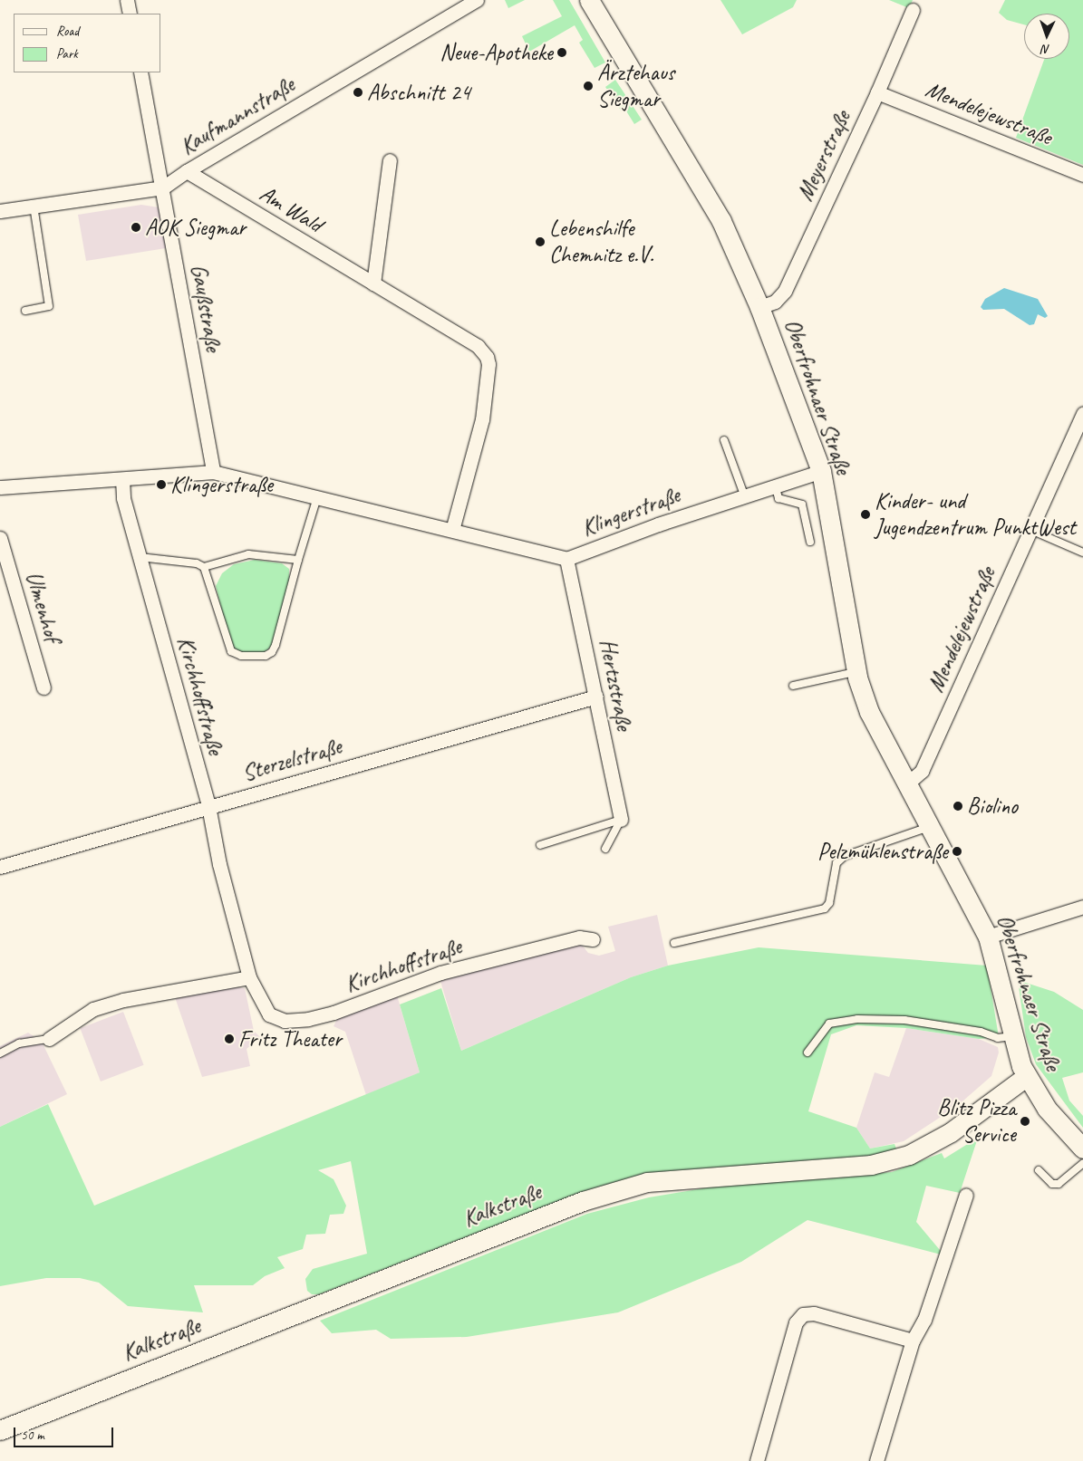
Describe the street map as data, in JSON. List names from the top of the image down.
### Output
{
  "streets": {
    "main road": ["Oberfrohnaer Straße", "Kalkstraße"],
    "street": [
      "Mendelejewstraße",
      "Kaufmannstraße",
      "Meyerstraße",
      "Am Wald",
      "Gaußstraße",
      "Klingerstraße",
      "Ulmenhof",
      "Hertzstraße",
      "Kirchhoffstraße",
      "Sterzelstraße"
    ]
  },
  "crossings": [
    ["Mendelejewstraße", "Meyerstraße"],
    ["Mendelejewstraße", "Oberfrohnaer Straße"],
    ["Kaufmannstraße", "Am Wald"],
    ["Kaufmannstraße", "Gaußstraße"],
    ["Meyerstraße", "Oberfrohnaer Straße"],
    ["Am Wald", "Klingerstraße"],
    ["Gaußstraße", "Klingerstraße"],
    ["Oberfrohnaer Straße", "Klingerstraße"],
    ["Oberfrohnaer Straße", "Kalkstraße"],
    ["Klingerstraße", "Hertzstraße"],
    ["Klingerstraße", "Kirchhoffstraße"],
    ["Hertzstraße", "Sterzelstraße"],
    ["Kirchhoffstraße", "Sterzelstraße"]
  ],
  "places": [
    "Neue-Apotheke",
    "Ärztehaus Siegmar",
    "Abschnitt 24",
    "AOK Siegmar",
    "Lebenshilfe Chemnitz e.V.",
    "Klingerstraße",
    "Kinder- und Jugendzentrum PunktWest",
    "Biolino",
    "Pelzmühlenstraße",
    "Fritz Theater",
    "Blitz Pizza Service"
  ],
  "legend": ["Road", "Park"],
  "scale_bar": "50 m",
  "north": "bottom"
}
